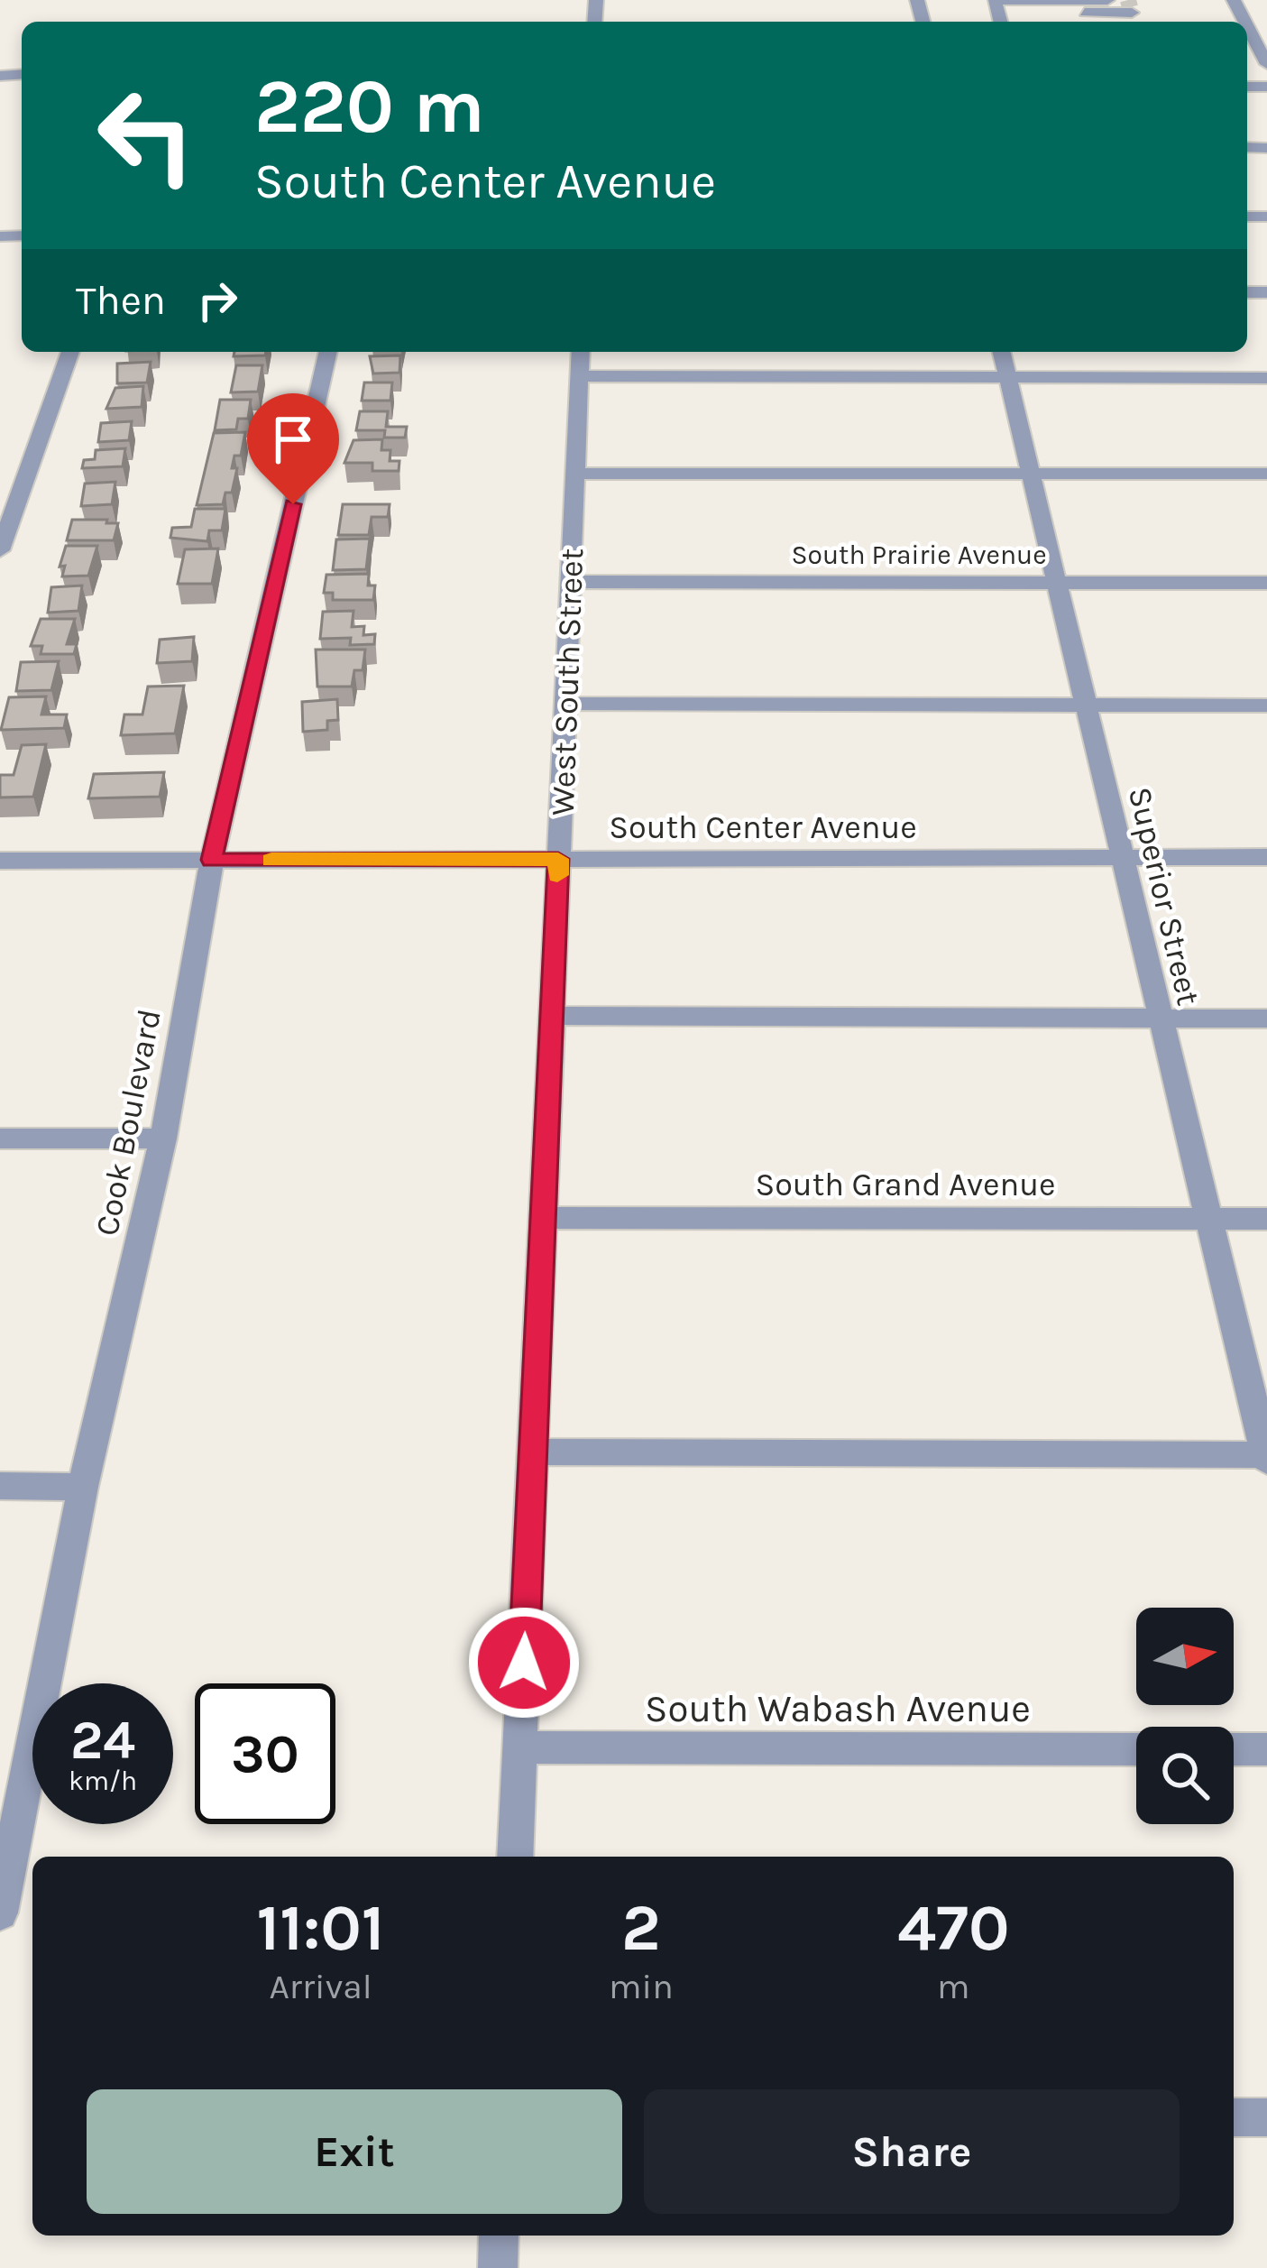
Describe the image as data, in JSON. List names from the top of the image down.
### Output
{
  "streets": {
    "street": [
      "South Prairie Avenue",
      "West South Street",
      "South Center Avenue",
      "Superior Street",
      "Cook Boulevard",
      "South Grand Avenue",
      "South Wabash Avenue"
    ]
  },
  "crossings": [
    ["South Prairie Avenue", "West South Street"],
    ["South Prairie Avenue", "Superior Street"],
    ["West South Street", "South Center Avenue"],
    ["West South Street", "South Grand Avenue"],
    ["West South Street", "South Wabash Avenue"],
    ["South Center Avenue", "Superior Street"],
    ["South Center Avenue", "Cook Boulevard"],
    ["Superior Street", "South Grand Avenue"]
  ],
  "north": "right",
  "page": {
    "turn": ["220 m", "South Center Avenue"],
    "then": "Then",
    "speed": "24 km/h",
    "limit": "30",
    "eta": [
      "11:01",
      "Arrival",
      "2",
      "min",
      "470",
      "m"
    ],
    "buttons": ["Exit", "Share"]
  }
}
